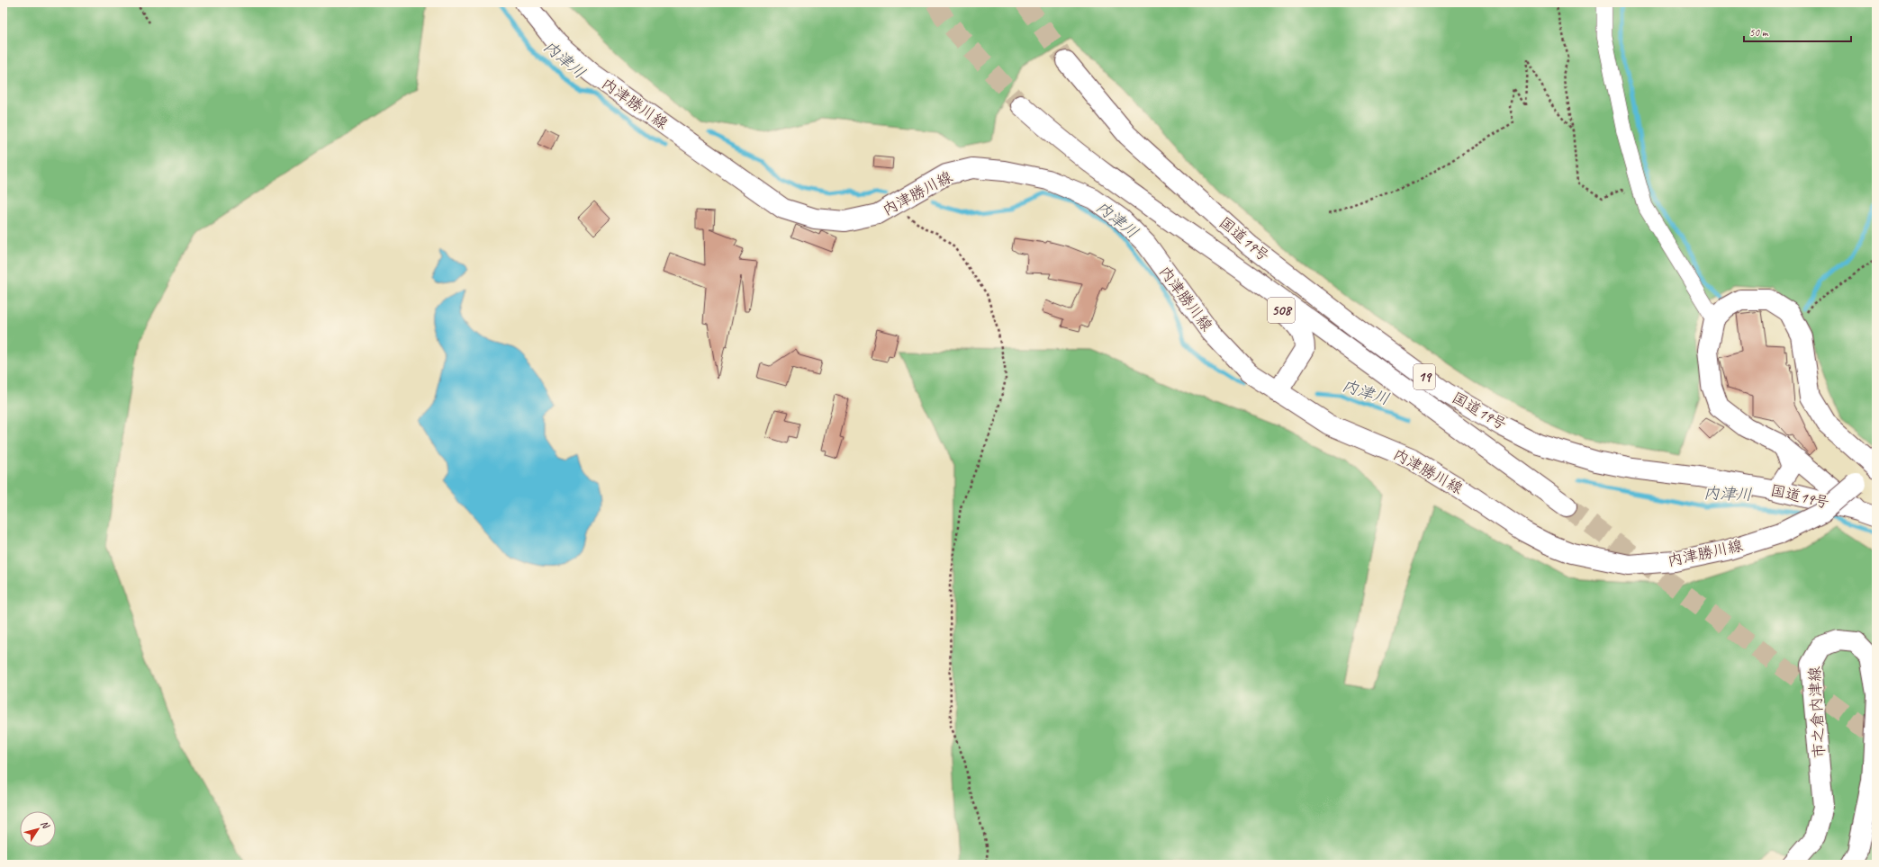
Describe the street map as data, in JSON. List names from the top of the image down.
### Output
{
  "streets": {
    "main road": [
      "内津勝川線",
      "国道19号",
      "508",
      "19",
      "市之倉内津線"
    ]
  },
  "crossings": [
    ["国道19号", "508"]
  ],
  "water": ["内津川"],
  "scale_bar": "50 m",
  "north": "top right"
}
